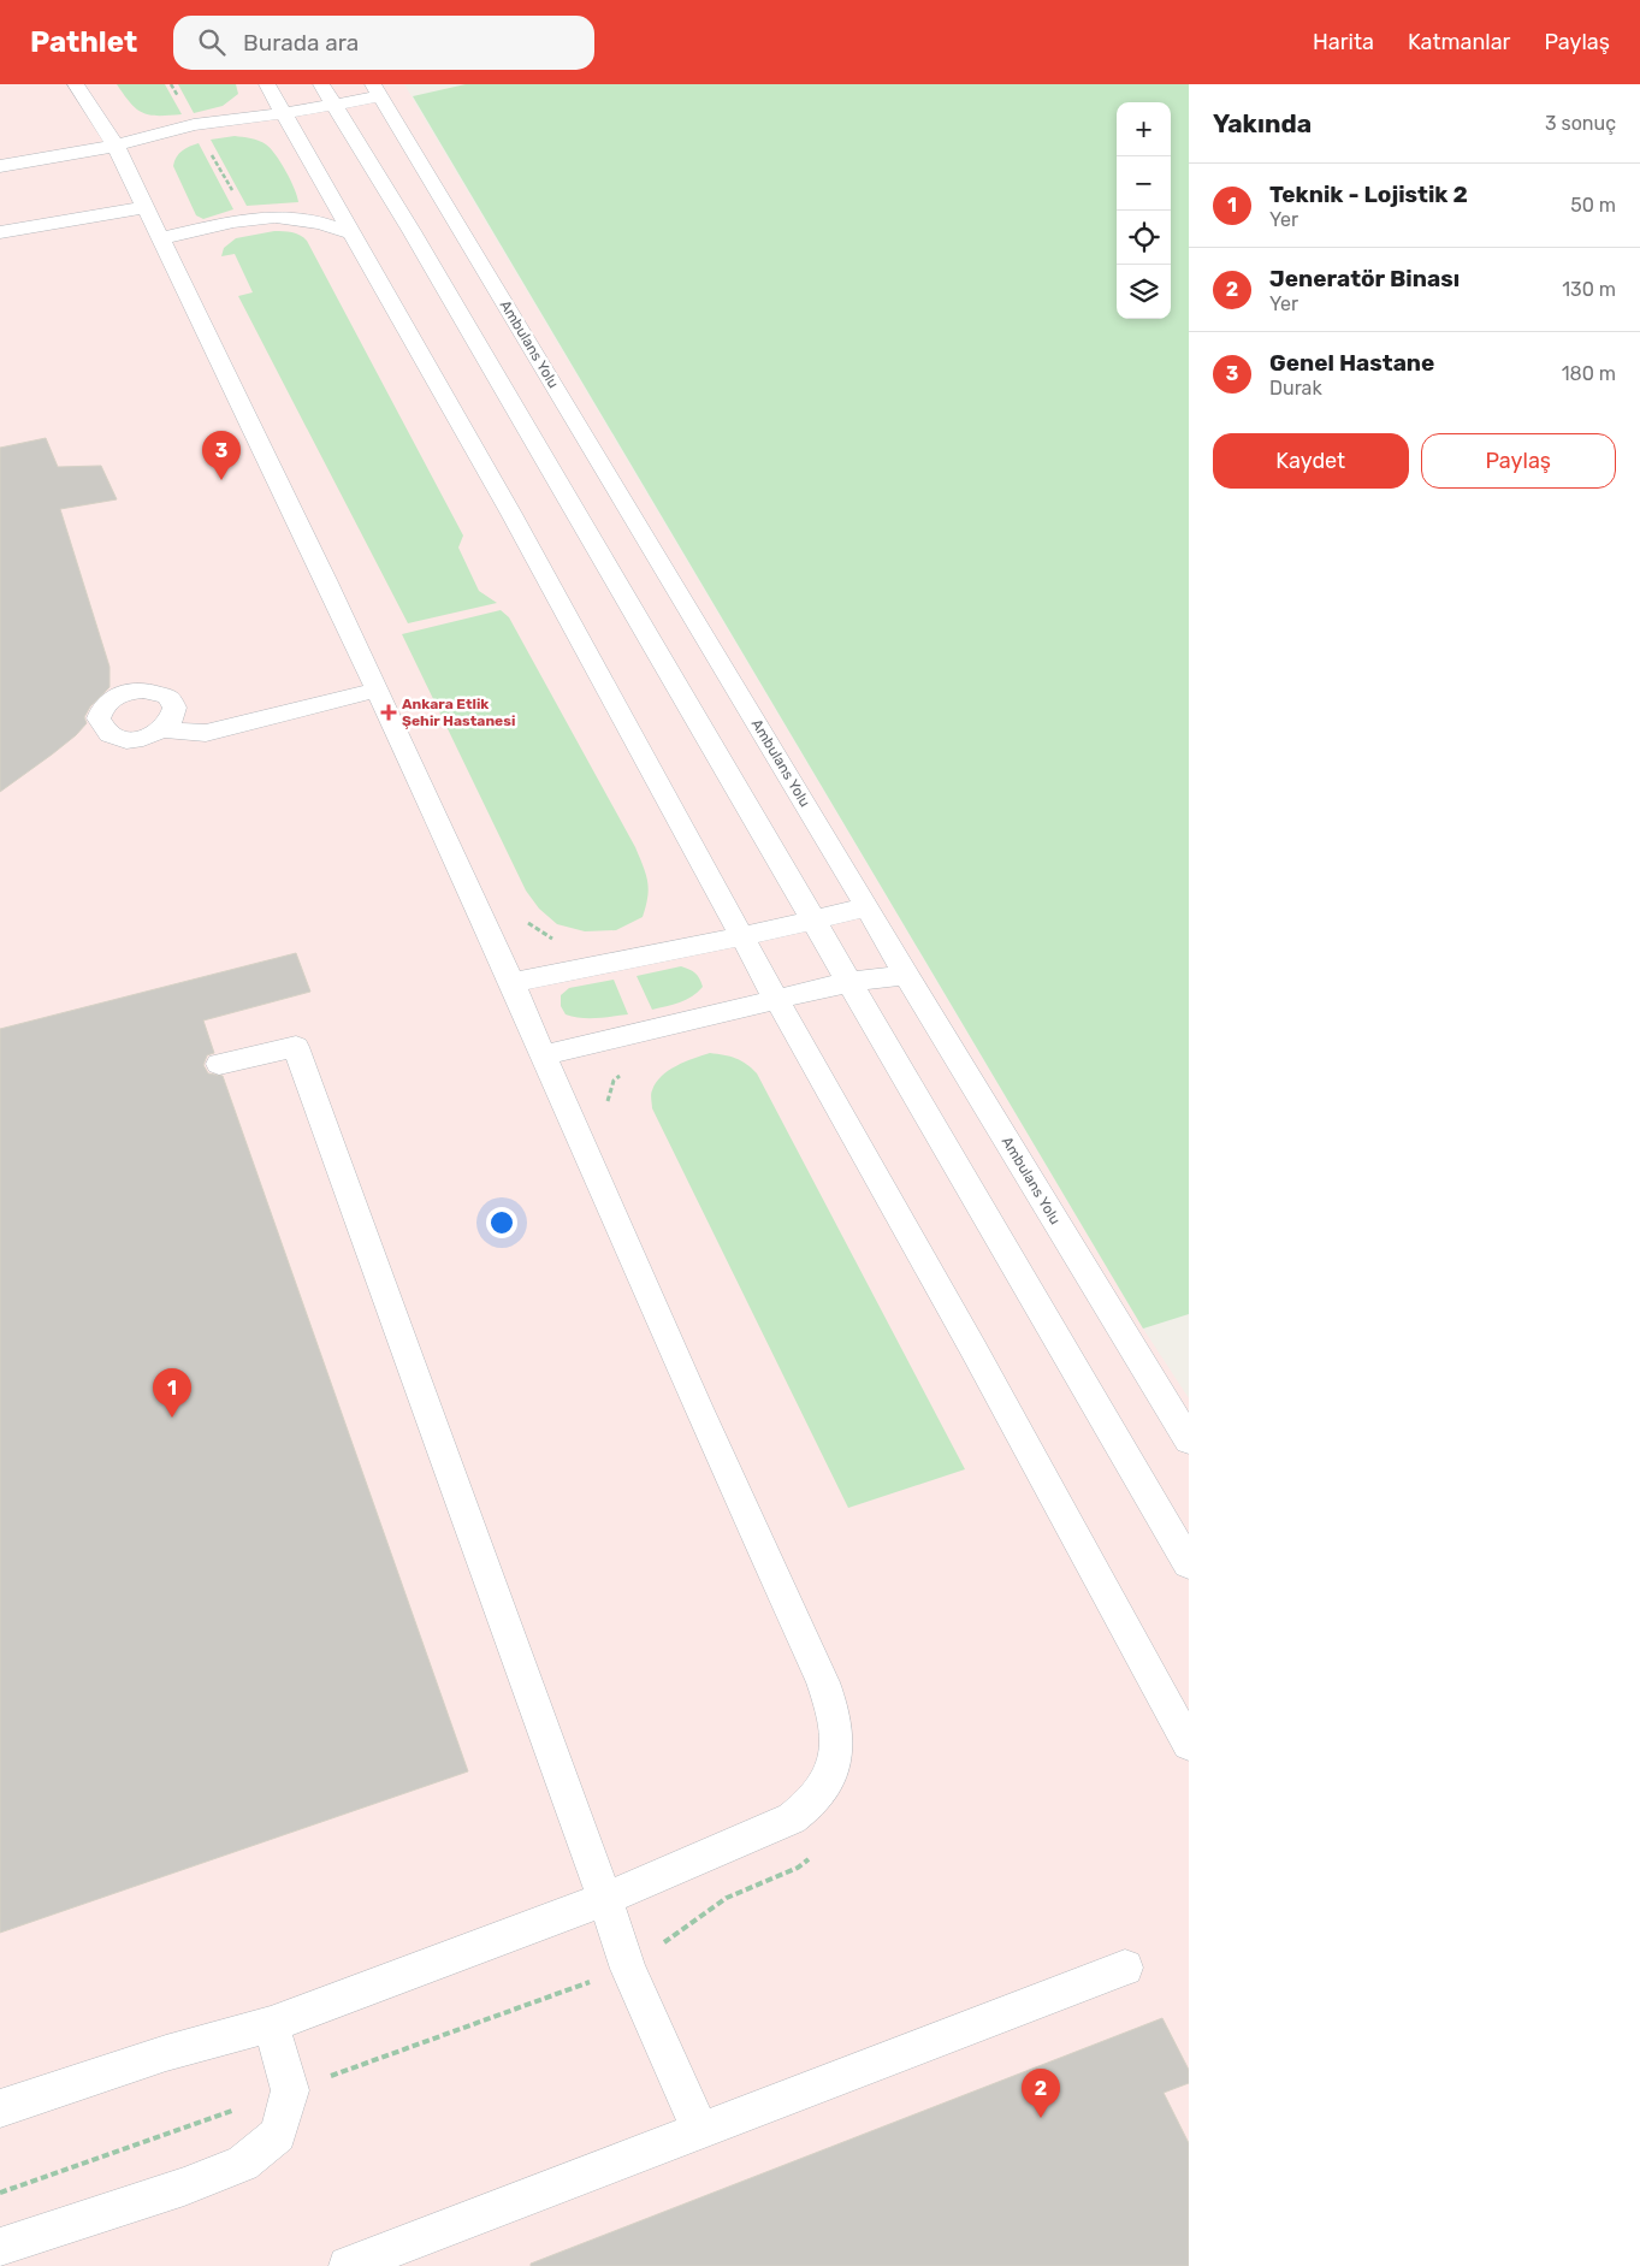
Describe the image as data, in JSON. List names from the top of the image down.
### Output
{
  "streets": {
    "lane": ["Ambulans Yolu"]
  },
  "places": {
    "health": ["Ankara Etlik Şehir Hastanesi"]
  },
  "page": {
    "header": "Pathlet",
    "search": "Burada ara",
    "nav": ["Harita", "Katmanlar", "Paylaş"],
    "heading": ["Yakında", "3 sonuç"],
    "map_buttons": ["+", "−"],
    "list": [
      {
        "mark": "1",
        "name": "Teknik - Lojistik 2",
        "note": "Yer",
        "value": "50 m"
      },
      {
        "mark": "2",
        "name": "Jeneratör Binası",
        "note": "Yer",
        "value": "130 m"
      },
      {
        "mark": "3",
        "name": "Genel Hastane",
        "note": "Durak",
        "value": "180 m"
      }
    ],
    "buttons": ["Kaydet", "Paylaş"],
    "pins": ["3", "1", "2"]
  }
}
